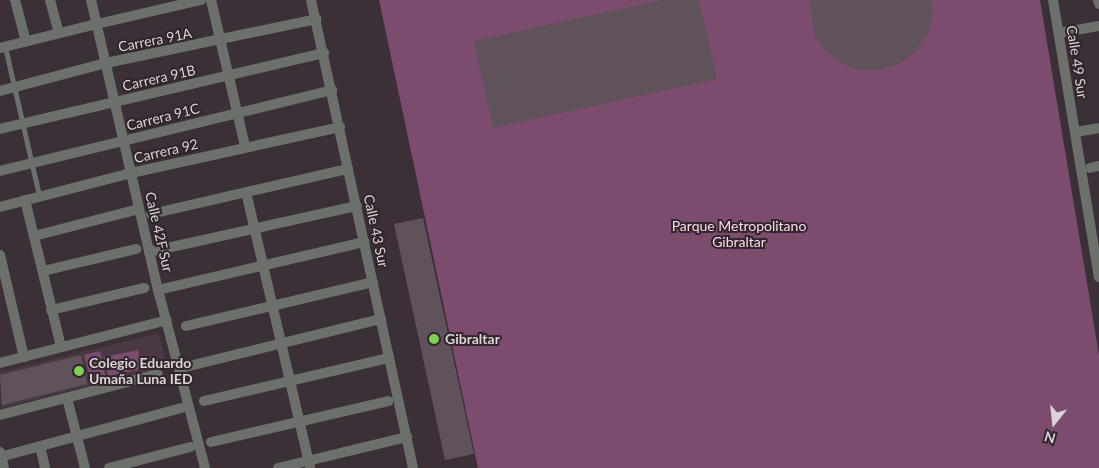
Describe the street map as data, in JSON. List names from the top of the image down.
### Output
{
  "streets": {
    "street": [
      "Carrera 91A",
      "Calle 49 Sur",
      "Carrera 91B",
      "Carrera 91C",
      "Carrera 92",
      "Calle 43 Sur",
      "Calle 42F Sur"
    ]
  },
  "crossings": [
    ["Carrera 91A", "Calle 43 Sur"],
    ["Carrera 91A", "Calle 42F Sur"],
    ["Carrera 91B", "Calle 43 Sur"],
    ["Carrera 91B", "Calle 42F Sur"],
    ["Carrera 91C", "Calle 43 Sur"],
    ["Carrera 91C", "Calle 42F Sur"],
    ["Carrera 92", "Calle 43 Sur"],
    ["Carrera 92", "Calle 42F Sur"]
  ],
  "parks": ["Parque Metropolitano Gibraltar"],
  "places": ["Gibraltar", "Colegio Eduardo Umaña Luna IED"],
  "north": "bottom"
}
